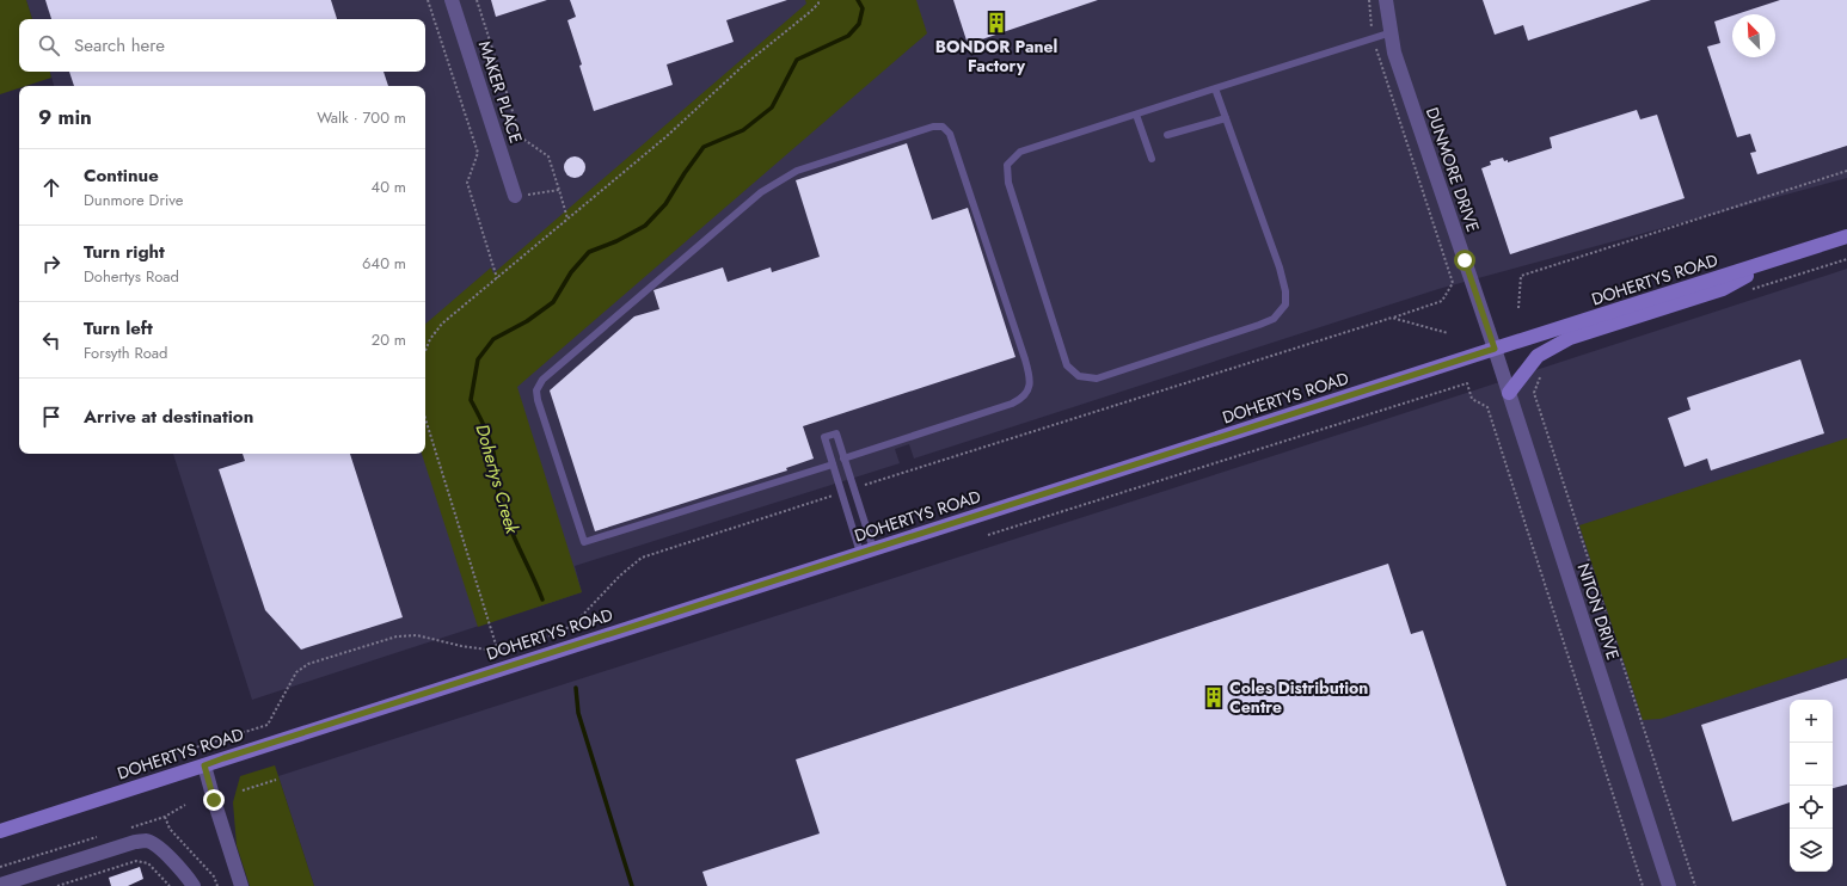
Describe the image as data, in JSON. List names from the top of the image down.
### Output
{
  "streets": {
    "main road": ["DOHERTYS ROAD"],
    "street": ["MAKER PLACE", "DUNMORE DRIVE", "NITON DRIVE"]
  },
  "crossings": [
    ["DUNMORE DRIVE", "DOHERTYS ROAD"],
    ["DUNMORE DRIVE", "NITON DRIVE"],
    ["DOHERTYS ROAD", "NITON DRIVE"]
  ],
  "water": ["Dohertys Creek"],
  "places": {
    "building": ["BONDOR Panel Factory", "Coles Distribution Centre"]
  },
  "north": "top left",
  "page": {
    "search": "Search here",
    "heading": ["9 min", "Walk · 700 m"],
    "list": [
      ["Continue", "Dunmore Drive", "40 m"],
      ["Turn right", "Dohertys Road", "640 m"],
      ["Turn left", "Forsyth Road", "20 m"],
      "Arrive at destination"
    ],
    "map_buttons": ["+", "−"]
  }
}
